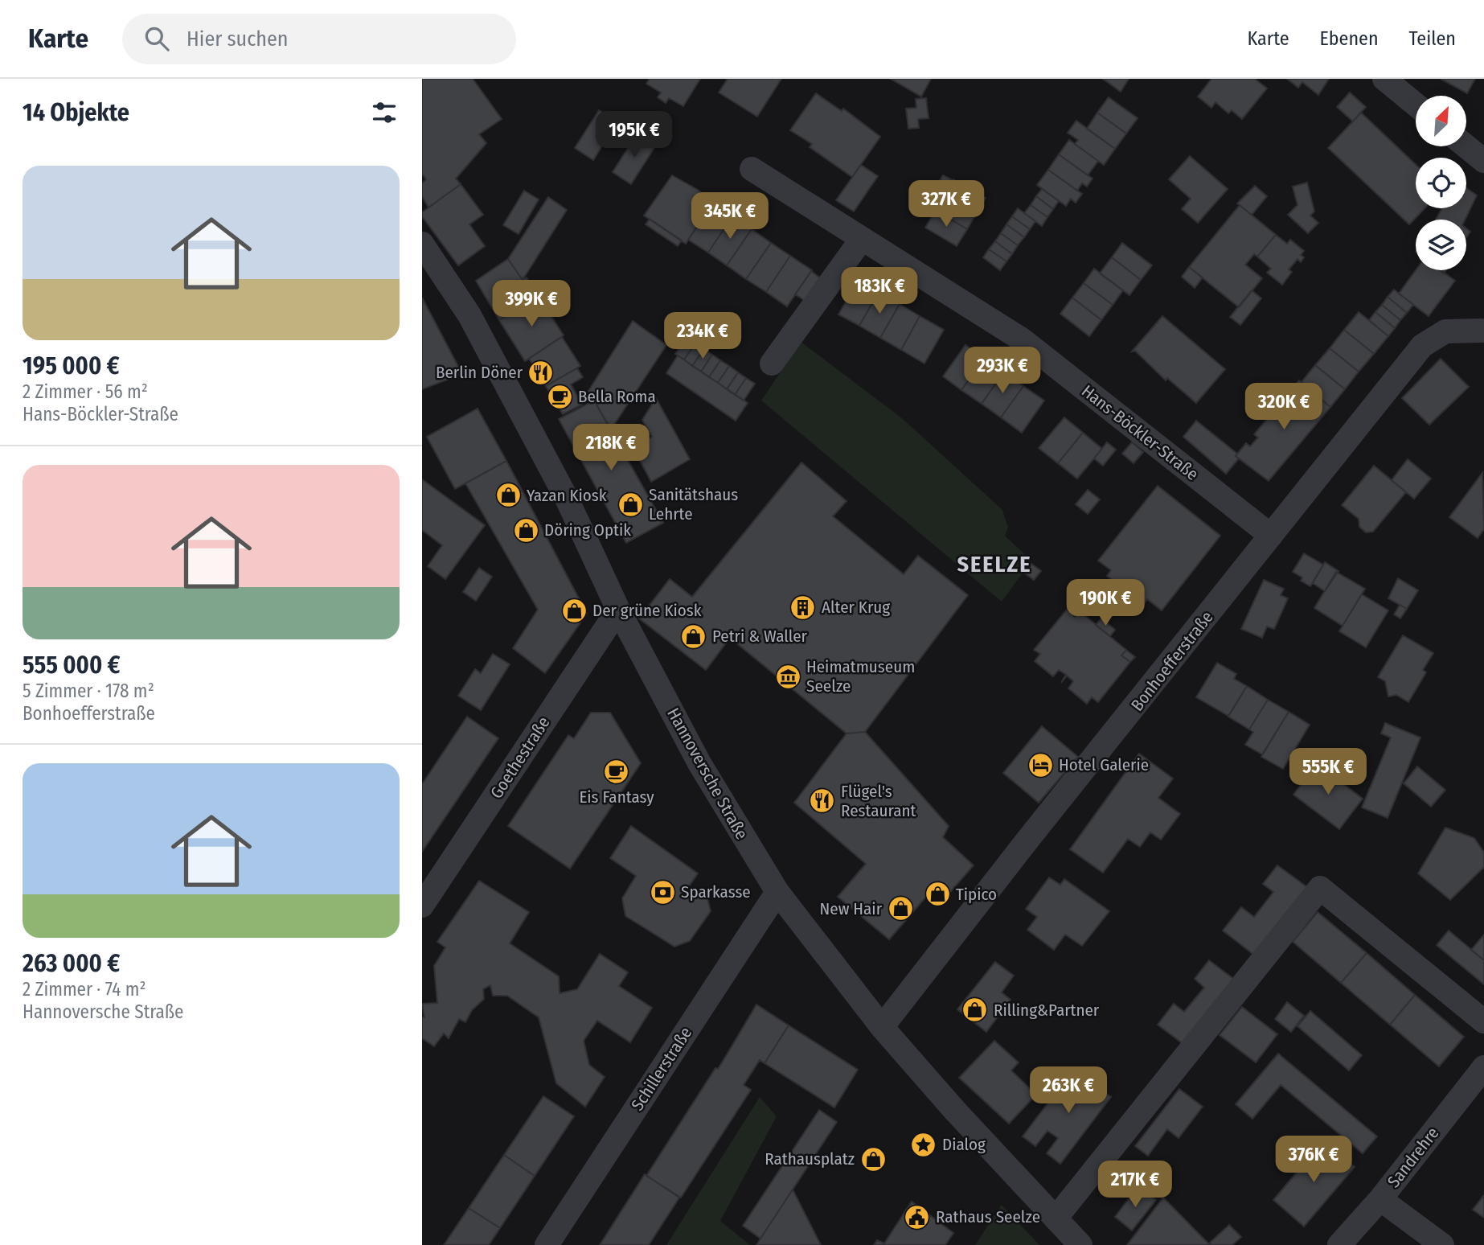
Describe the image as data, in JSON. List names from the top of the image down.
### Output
{
  "streets": {
    "street": [
      "Hans-Böckler-Straße",
      "Bonhoefferstraße",
      "Goethestraße",
      "Hannoversche Straße",
      "Schillerstraße",
      "Sandrehre"
    ]
  },
  "crossings": [
    ["Hans-Böckler-Straße", "Bonhoefferstraße"],
    ["Bonhoefferstraße", "Hannoversche Straße"],
    ["Goethestraße", "Hannoversche Straße"],
    ["Hannoversche Straße", "Schillerstraße"]
  ],
  "districts": ["SEELZE"],
  "places": {
    "restaurant": ["Berlin Döner", "Flügel's Restaurant"],
    "cafe": ["Bella Roma", "Eis Fantasy"],
    "shop": [
      "Yazan Kiosk",
      "Sanitätshaus Lehrte",
      "Döring Optik",
      "Der grüne Kiosk",
      "Petri & Waller",
      "Tipico",
      "New Hair",
      "Rilling&Partner",
      "Rathausplatz"
    ],
    "building": ["Alter Krug"],
    "museum": ["Heimatmuseum Seelze"],
    "hotel": ["Hotel Galerie"],
    "bank": ["Sparkasse"],
    "place": ["Dialog"],
    "public building": ["Rathaus Seelze"]
  },
  "north": "top right",
  "page": {
    "header": "Karte",
    "search": "Hier suchen",
    "nav": ["Karte", "Ebenen", "Teilen"],
    "heading": "14 Objekte",
    "price": [
      "195K €",
      "327K €",
      "345K €",
      "183K €",
      "399K €",
      "234K €",
      "293K €",
      "320K €",
      "218K €",
      "190K €",
      "555K €",
      "263K €",
      "376K €",
      "217K €"
    ],
    "list": [
      {
        "name": "195 000 €",
        "note": "2 Zimmer · 56 m² · Hans-Böckler-Straße"
      },
      {
        "name": "555 000 €",
        "note": "5 Zimmer · 178 m² · Bonhoefferstraße"
      },
      {
        "name": "263 000 €",
        "note": "2 Zimmer · 74 m² · Hannoversche Straße"
      }
    ]
  }
}
